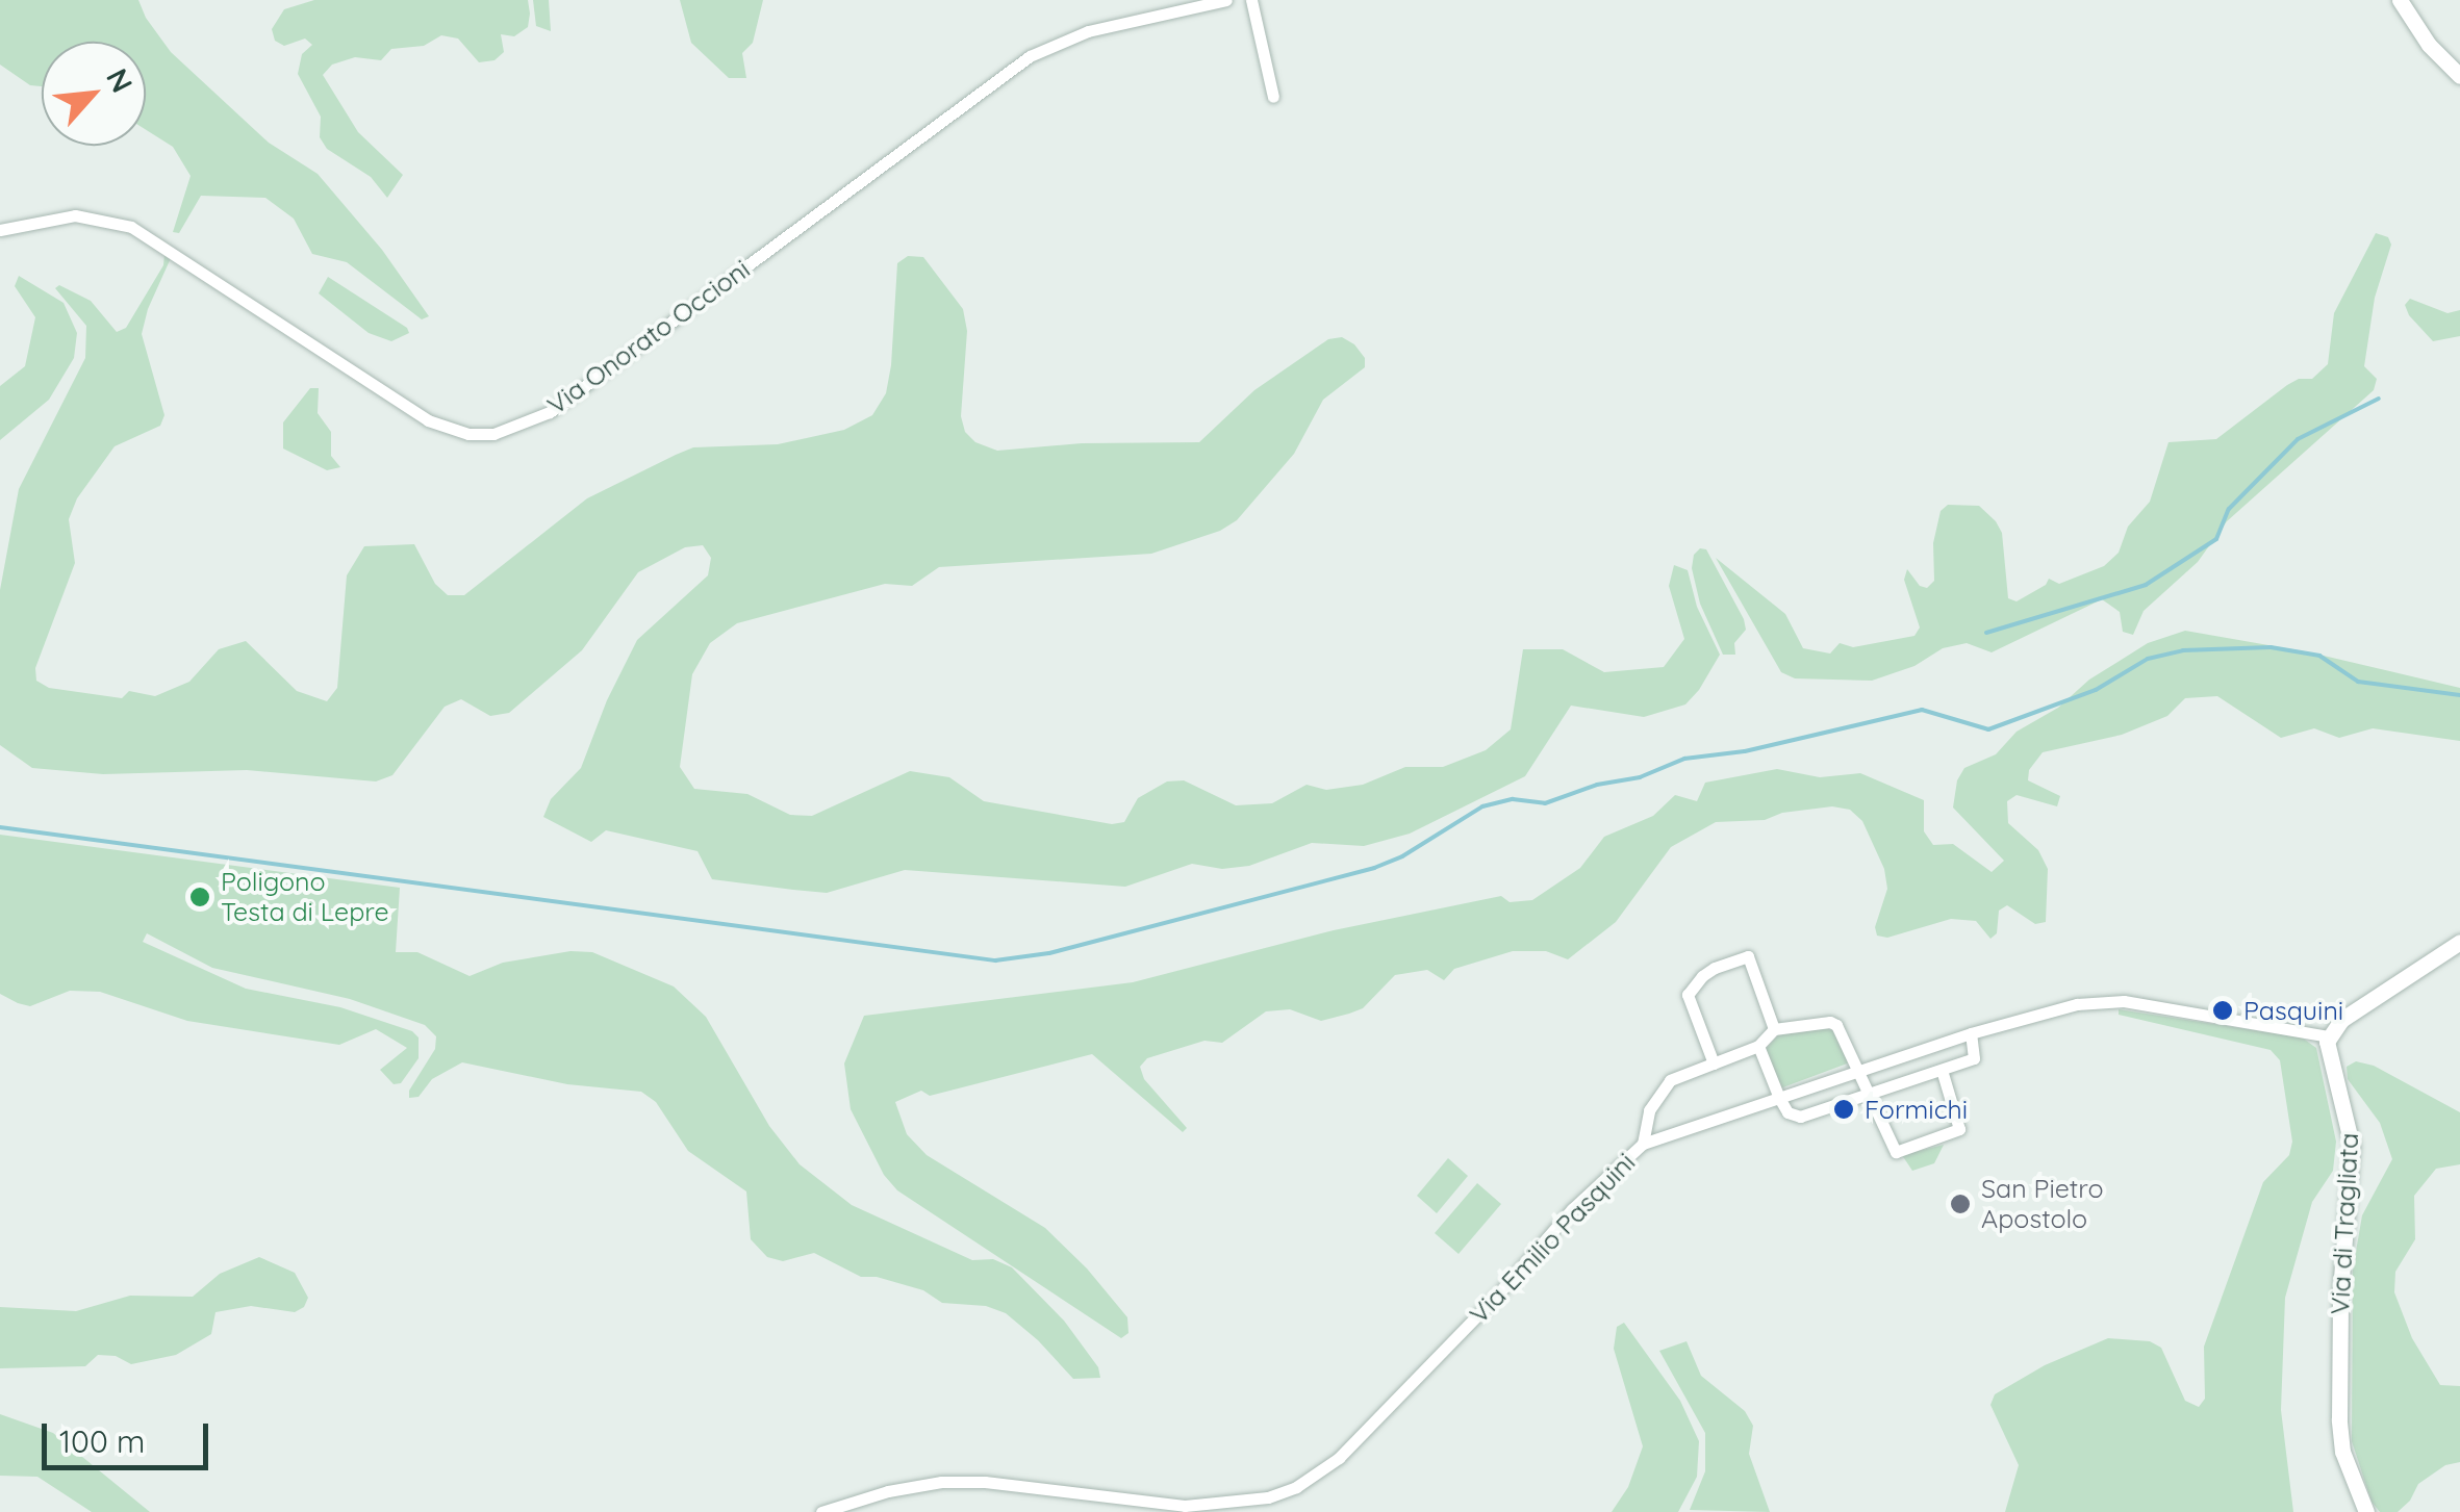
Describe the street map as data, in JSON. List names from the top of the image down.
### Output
{
  "streets": {
    "street": ["Via Onorato Occioni", "Via di Tragliata", "Via Emilio Pasquini"]
  },
  "crossings": [
    ["Via di Tragliata", "Via Emilio Pasquini"]
  ],
  "places": [
    "Poligono Testa di Lepre",
    "Pasquini",
    "Formichi",
    "San Pietro Apostolo"
  ],
  "scale_bar": "100 m",
  "north": "top right"
}
